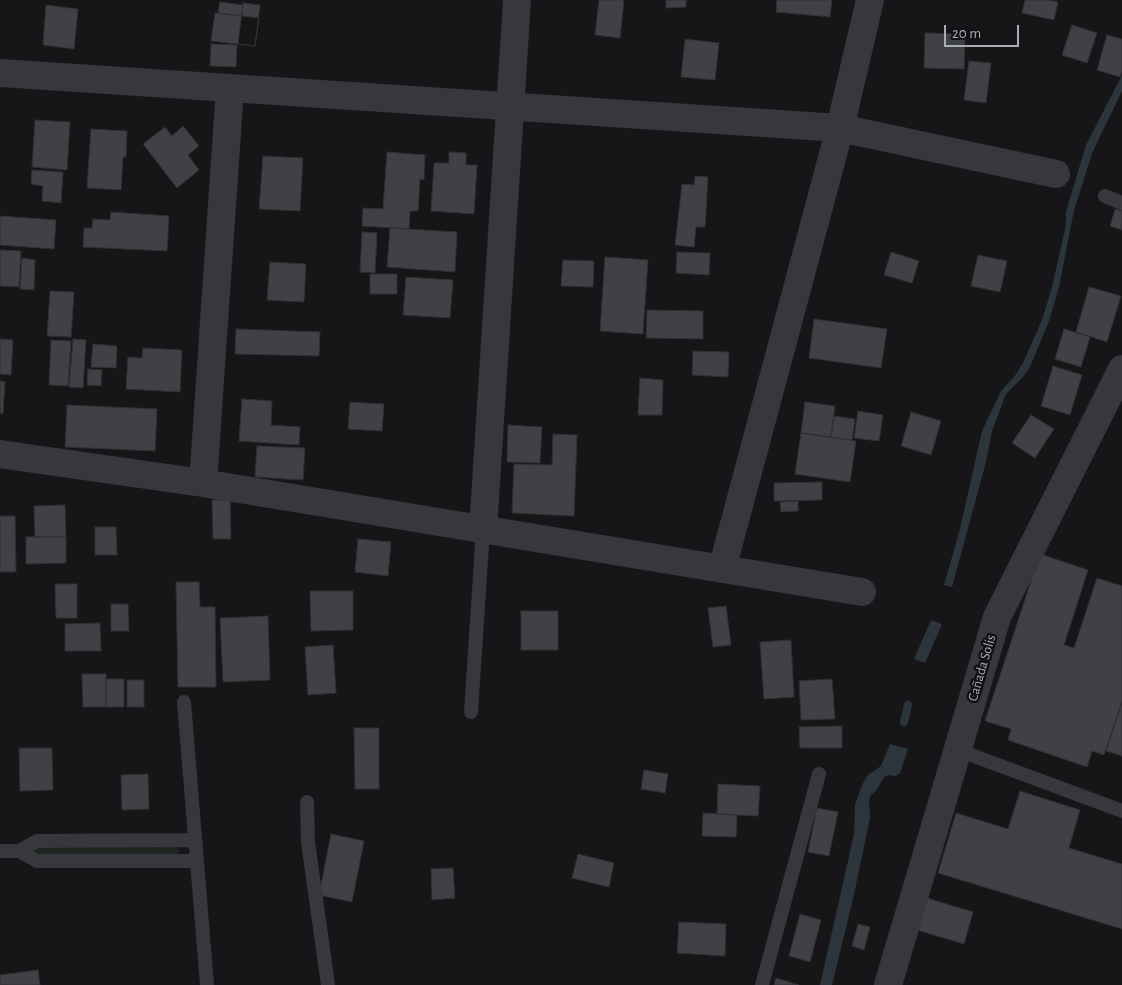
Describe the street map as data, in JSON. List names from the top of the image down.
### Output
{
  "streets": {
    "street": ["Cañada Solis"]
  },
  "scale_bar": "20 m"
}
